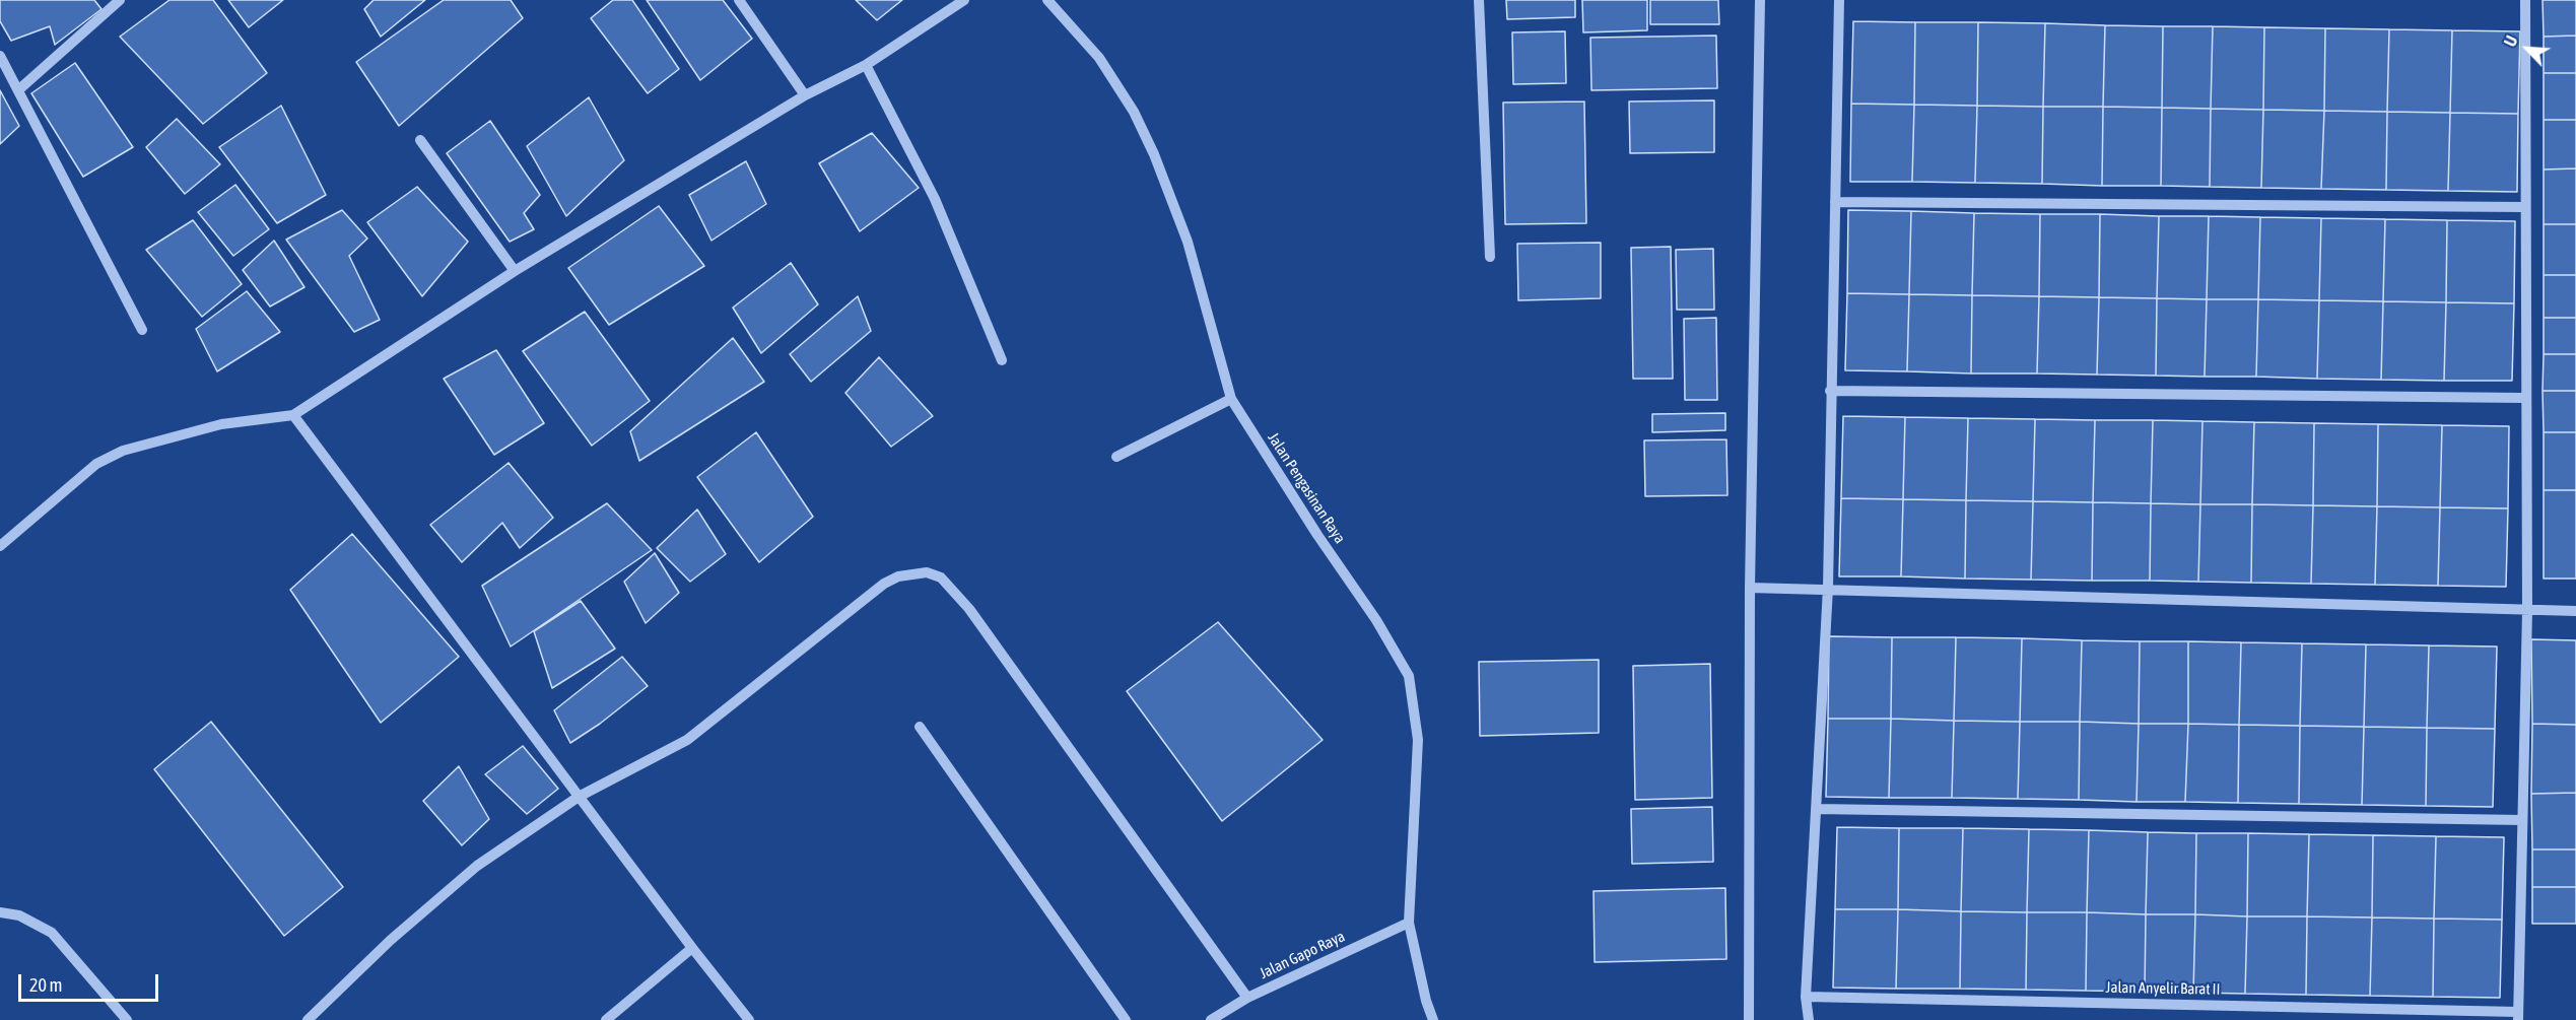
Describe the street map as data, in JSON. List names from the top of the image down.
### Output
{
  "streets": {
    "street": ["Jalan Pengasinan Raya", "Jalan Gapo Raya", "Jalan Anyelir Barat II"]
  },
  "crossings": [
    ["Jalan Pengasinan Raya", "Jalan Gapo Raya"]
  ],
  "scale_bar": "20 m",
  "north": "top left"
}
